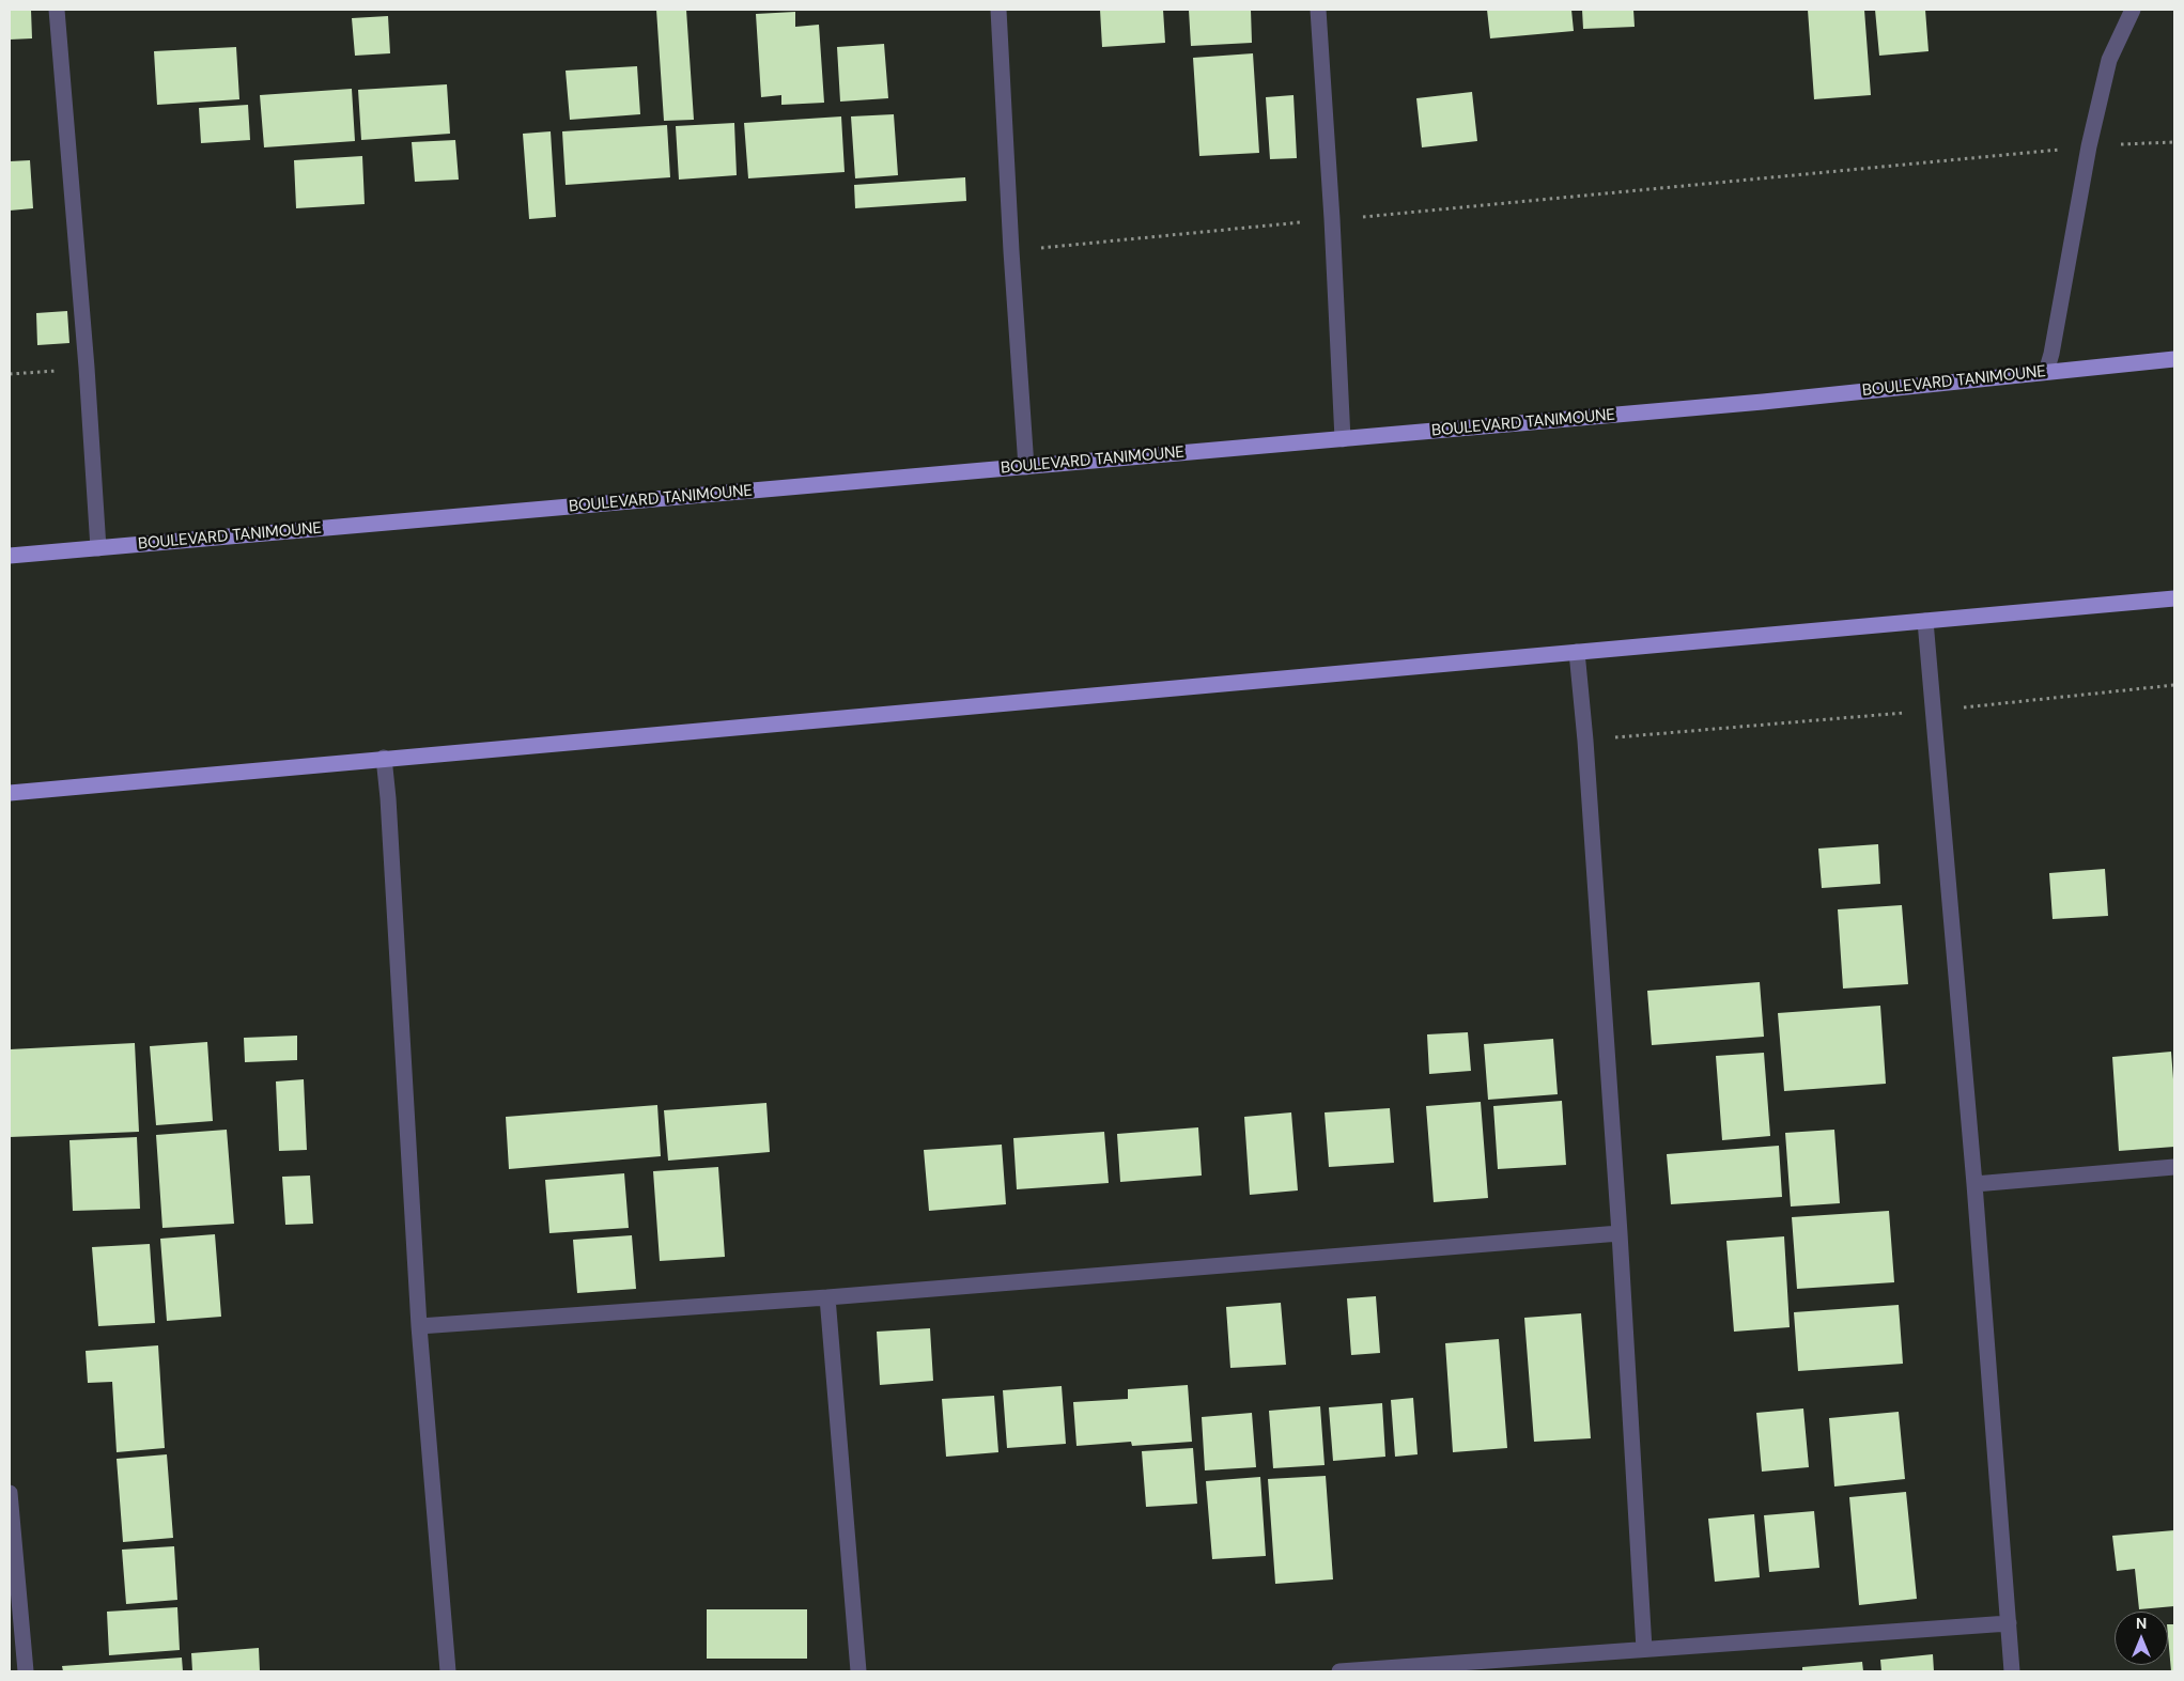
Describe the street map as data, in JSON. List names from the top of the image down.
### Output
{
  "streets": {
    "main road": ["BOULEVARD TANIMOUNE"]
  },
  "north": "top"
}
